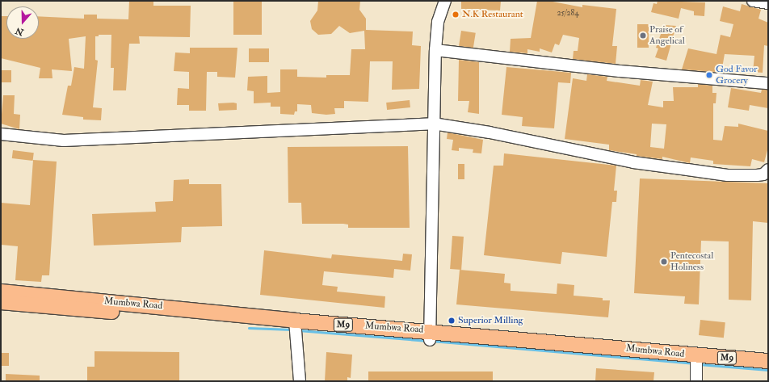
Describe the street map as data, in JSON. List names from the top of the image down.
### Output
{
  "streets": {
    "main road": ["Mumbwa Road", "M9"]
  },
  "places": [
    "N.K Restaurant",
    "Praise of Angelical",
    "God Favor Grocery",
    "Pentecostal Holiness",
    "Superior Milling"
  ],
  "house_numbers": ["25/284"],
  "north": "bottom"
}
